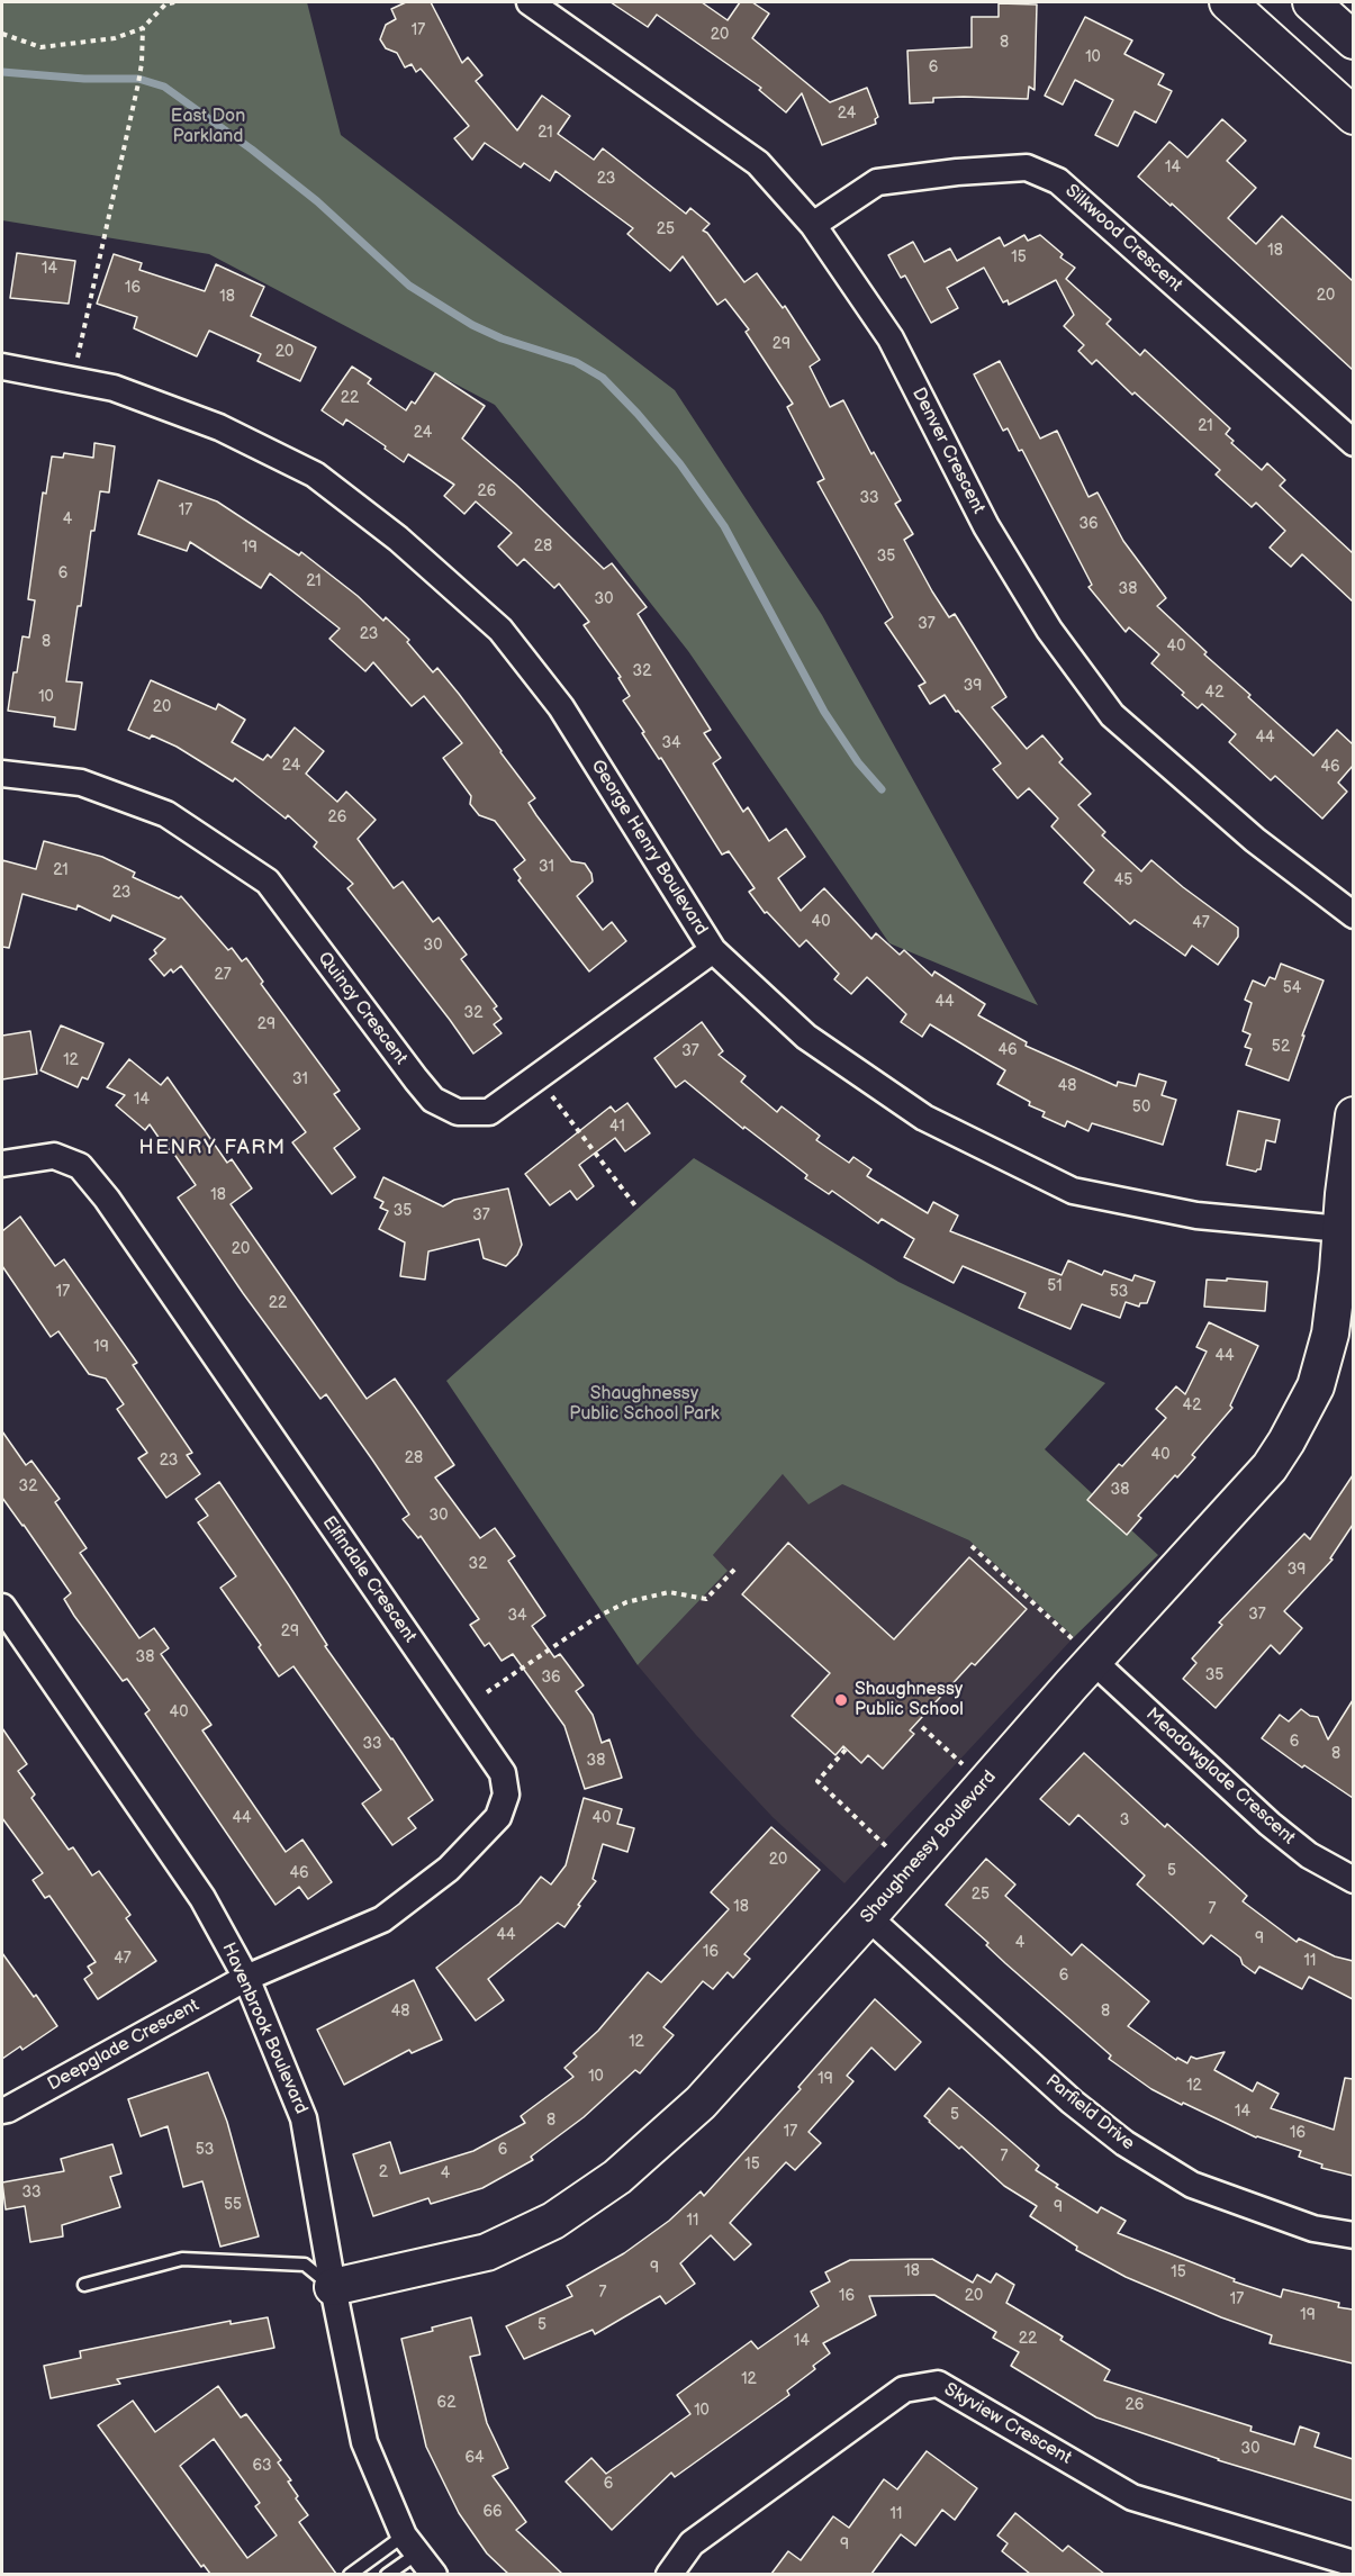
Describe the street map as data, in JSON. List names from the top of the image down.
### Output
{
  "streets": {
    "street": [
      "Silkwood Crescent",
      "Denver Crescent",
      "George Henry Boulevard",
      "Quincy Crescent",
      "Elfindale Crescent",
      "Meadowglade Crescent",
      "Shaughnessy Boulevard",
      "Havenbrook Boulevard",
      "Deepglade Crescent",
      "Parfield Drive",
      "Skyview Crescent"
    ]
  },
  "crossings": [
    ["Silkwood Crescent", "Denver Crescent"],
    ["George Henry Boulevard", "Quincy Crescent"],
    ["George Henry Boulevard", "Shaughnessy Boulevard"],
    ["Elfindale Crescent", "Havenbrook Boulevard"],
    ["Elfindale Crescent", "Deepglade Crescent"],
    ["Meadowglade Crescent", "Shaughnessy Boulevard"],
    ["Shaughnessy Boulevard", "Havenbrook Boulevard"],
    ["Shaughnessy Boulevard", "Parfield Drive"],
    ["Havenbrook Boulevard", "Deepglade Crescent"]
  ],
  "districts": ["HENRY FARM"],
  "parks": ["East Don Parkland", "Shaughnessy Public School Park"],
  "places": ["Shaughnessy Public School"],
  "house_numbers": [
    "17",
    "20",
    "8",
    "10",
    "6",
    "24",
    "21",
    "14",
    "23",
    "25",
    "18",
    "15",
    "14",
    "16",
    "20",
    "18",
    "29",
    "20",
    "22",
    "21",
    "24",
    "26",
    "33",
    "17",
    "4",
    "36",
    "28",
    "19",
    "35",
    "6",
    "21",
    "38",
    "30",
    "37",
    "23",
    "8",
    "40",
    "32",
    "39",
    "42",
    "10",
    "20",
    "44",
    "34",
    "24",
    "46",
    "26",
    "31",
    "21",
    "45",
    "23",
    "40",
    "47",
    "30",
    "27",
    "54",
    "44",
    "32",
    "29",
    "52",
    "46",
    "37",
    "12",
    "31",
    "48",
    "14",
    "50",
    "41",
    "18",
    "35",
    "37",
    "20",
    "51",
    "17",
    "53",
    "22",
    "19",
    "44",
    "42",
    "40",
    "28",
    "23",
    "32",
    "38",
    "30",
    "32",
    "39",
    "37",
    "34",
    "29",
    "38",
    "35",
    "36",
    "40",
    "6",
    "33",
    "8",
    "38",
    "44",
    "40",
    "3",
    "20",
    "5",
    "46",
    "25",
    "18",
    "7",
    "44",
    "9",
    "4",
    "16",
    "47",
    "11",
    "6",
    "48",
    "8",
    "12",
    "10",
    "19",
    "12",
    "14",
    "5",
    "8",
    "17",
    "16",
    "53",
    "6",
    "7",
    "15",
    "2",
    "4",
    "33",
    "55",
    "9",
    "11",
    "9",
    "18",
    "15",
    "7",
    "16",
    "20",
    "17",
    "19",
    "5",
    "22",
    "14",
    "12",
    "62",
    "26",
    "10",
    "30",
    "64",
    "63",
    "6",
    "66",
    "11",
    "9"
  ]
}
